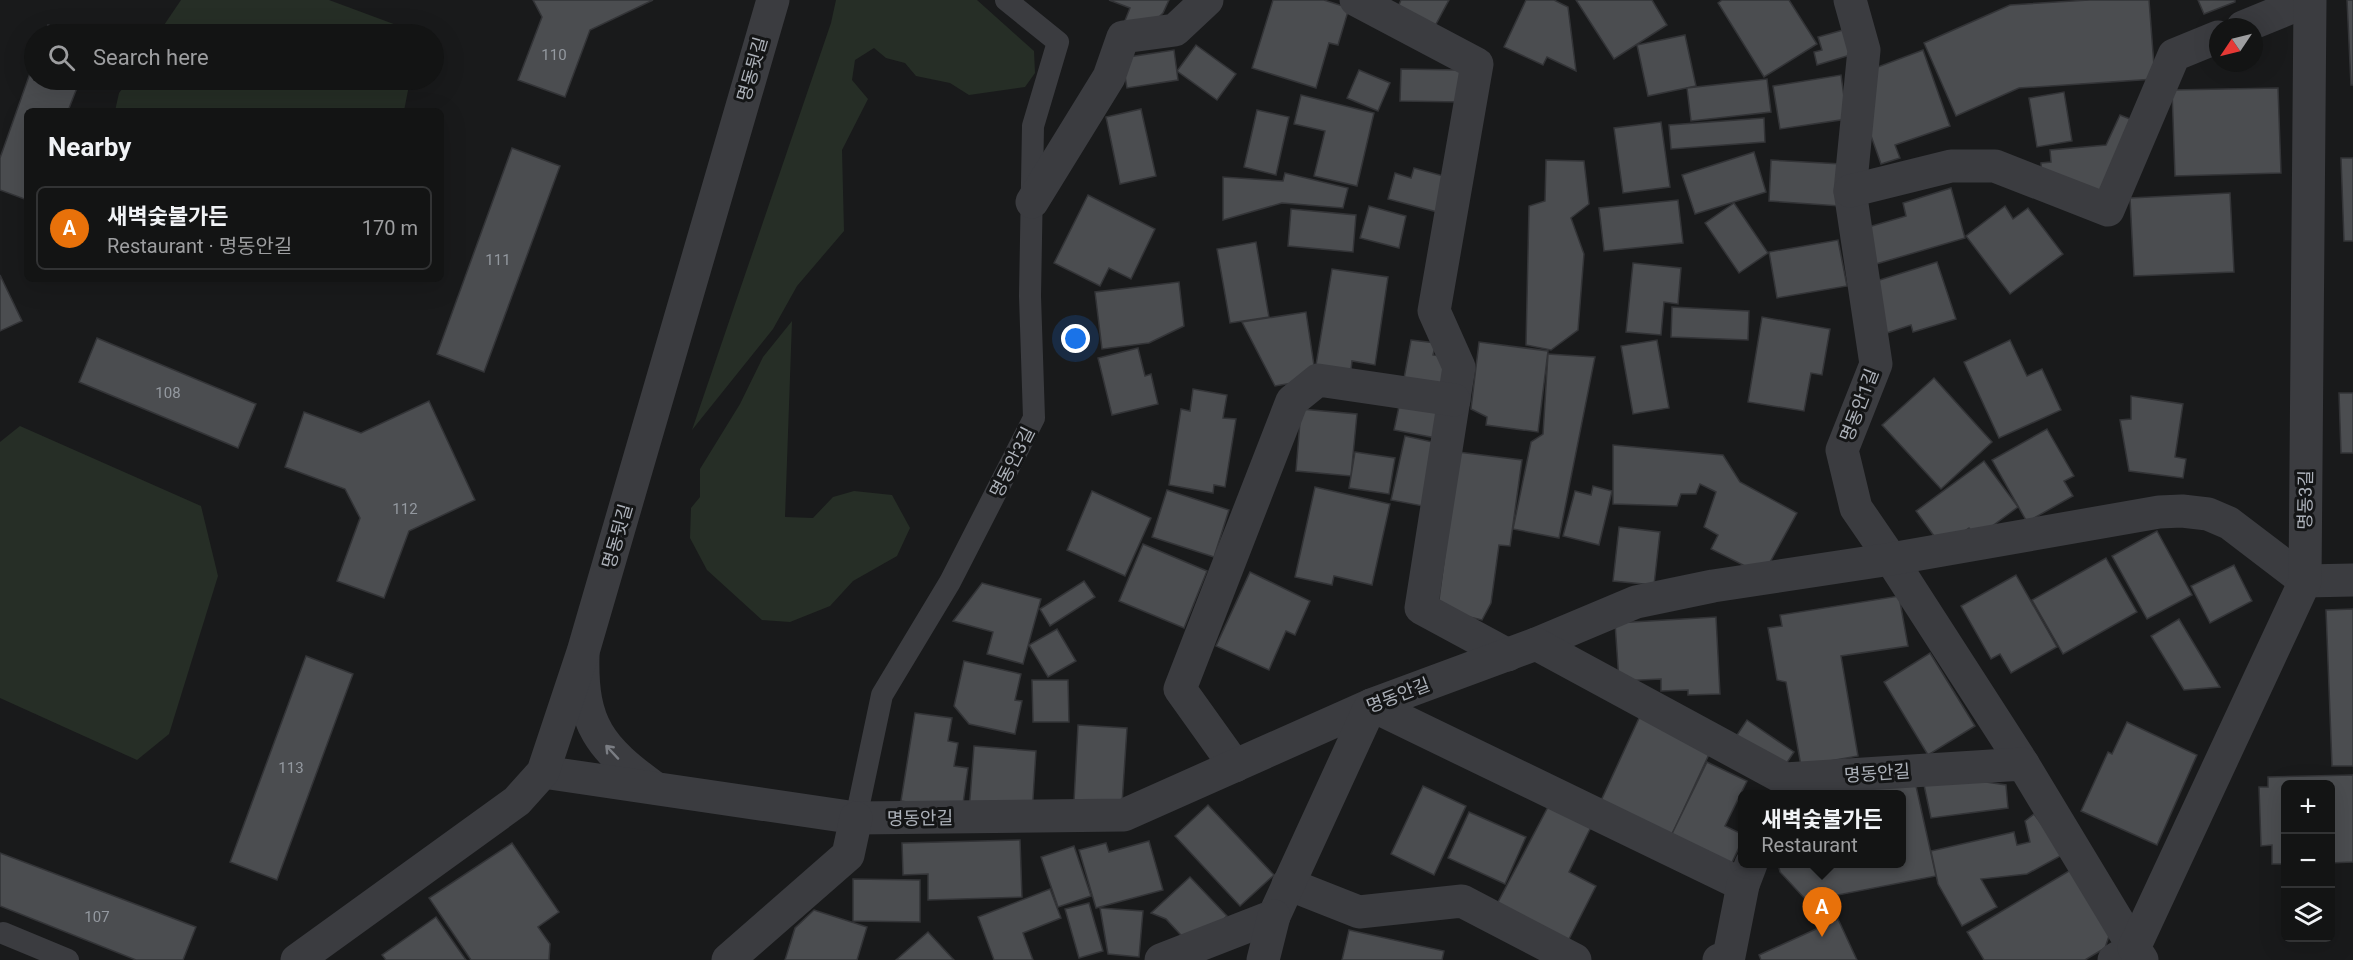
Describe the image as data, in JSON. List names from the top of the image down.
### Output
{
  "streets": {
    "street": [
      "명동뒷길",
      "명동안1길",
      "명동3길",
      "명동안길"
    ],
    "lane": ["명동안3길"]
  },
  "crossings": [
    ["명동뒷길", "명동안길"],
    ["명동안1길", "명동안길"],
    ["명동안3길", "명동안길"]
  ],
  "house_numbers": [
    "110",
    "111",
    "108",
    "112",
    "113",
    "107"
  ],
  "north": "bottom left",
  "page": {
    "search": "Search here",
    "heading": "Nearby",
    "list": [
      {
        "mark": "A",
        "name": "새벽숯불가든",
        "note": "Restaurant · 명동안길",
        "value": "170 m"
      }
    ],
    "map_buttons": ["+", "−"],
    "popup": ["새벽숯불가든", "Restaurant"],
    "pins": "A"
  }
}
